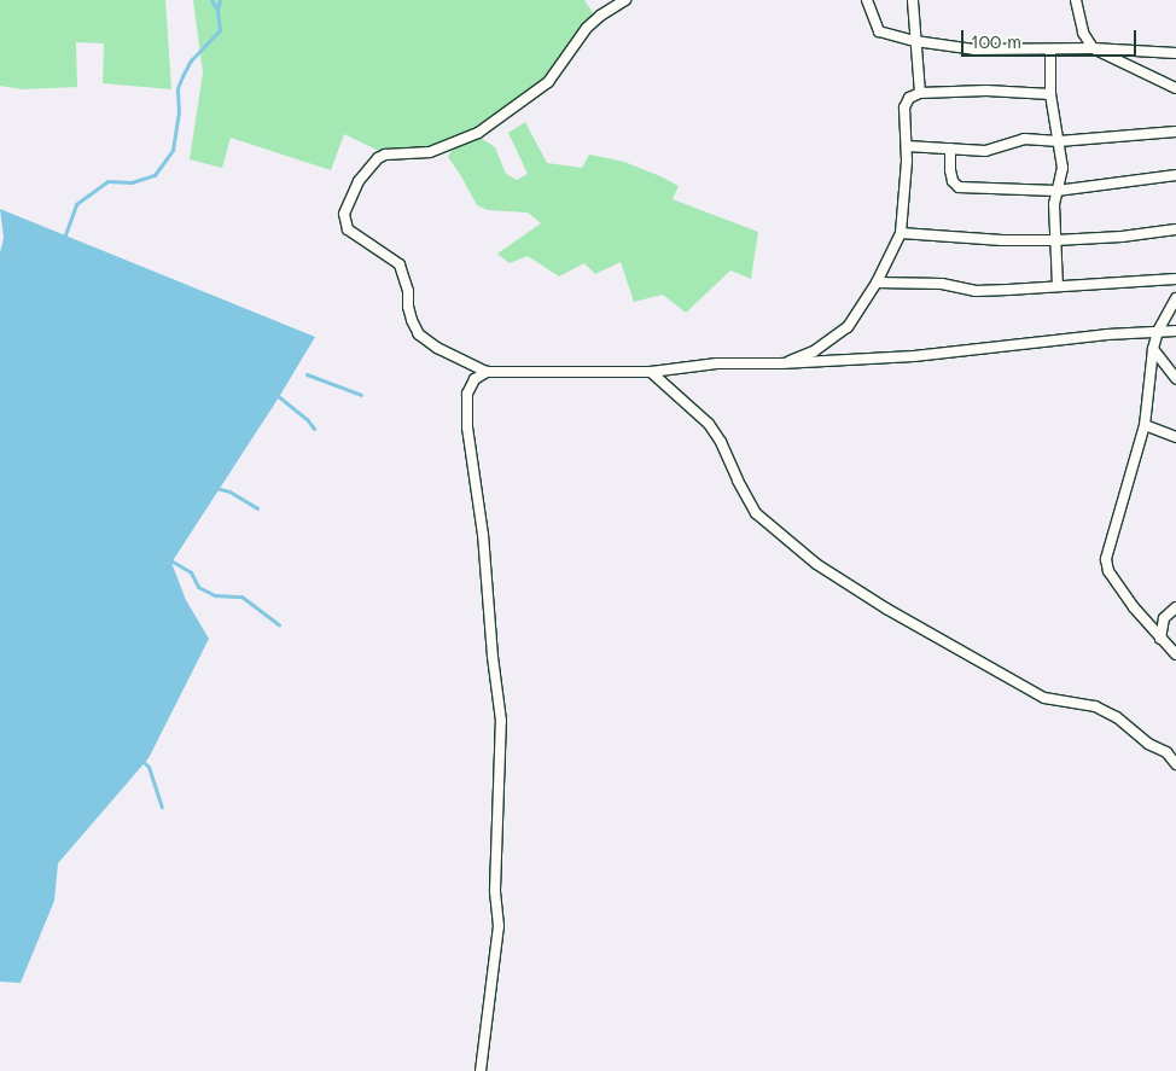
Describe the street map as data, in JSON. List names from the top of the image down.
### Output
{
  "scale_bar": "100 m"
}
